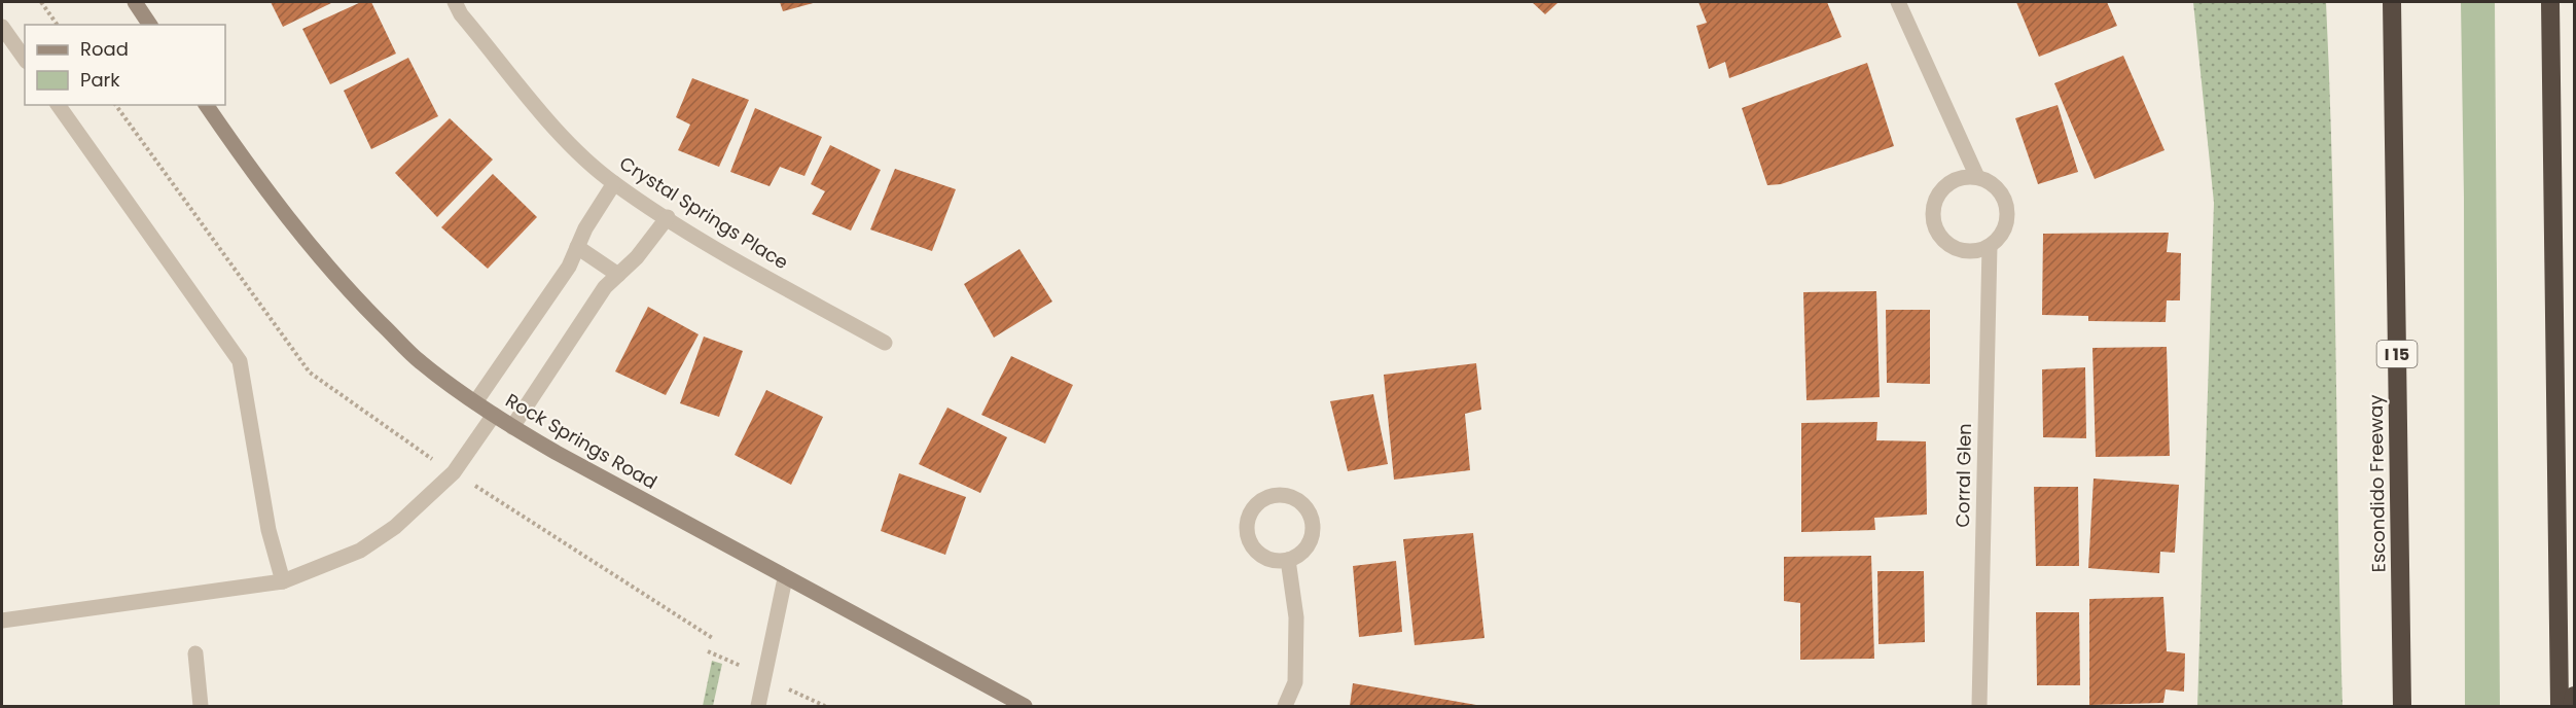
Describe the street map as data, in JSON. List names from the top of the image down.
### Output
{
  "streets": {
    "highway": ["I 15", "Escondido Freeway"],
    "street": ["Crystal Springs Place", "Rock Springs Road", "Corral Glen"]
  },
  "legend": ["Road", "Park"]
}
